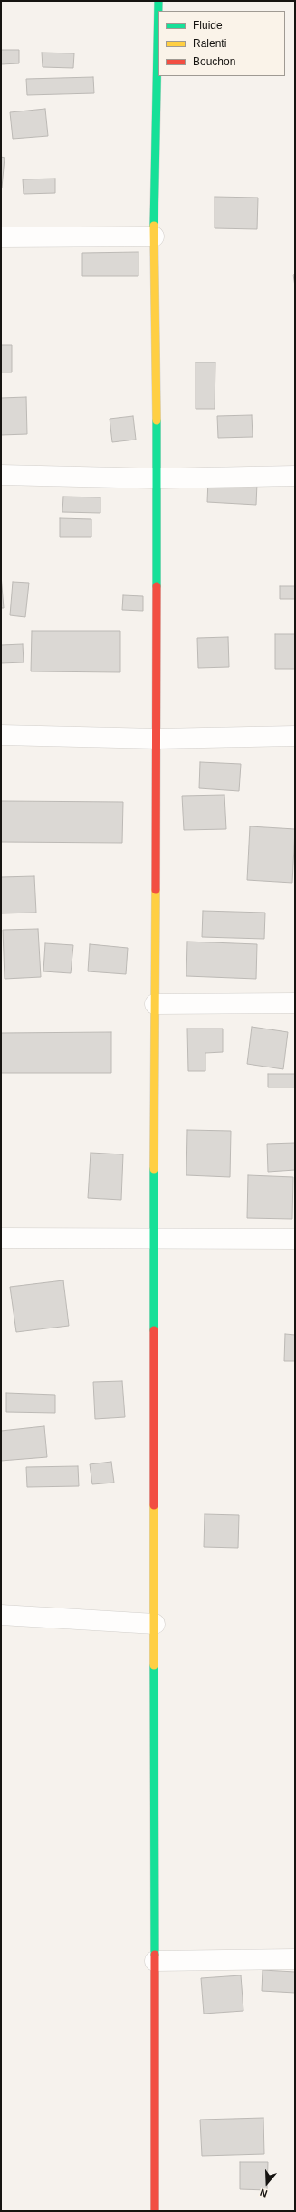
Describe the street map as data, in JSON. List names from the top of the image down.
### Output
{
  "legend": ["Fluide", "Ralenti", "Bouchon"],
  "north": "bottom"
}
